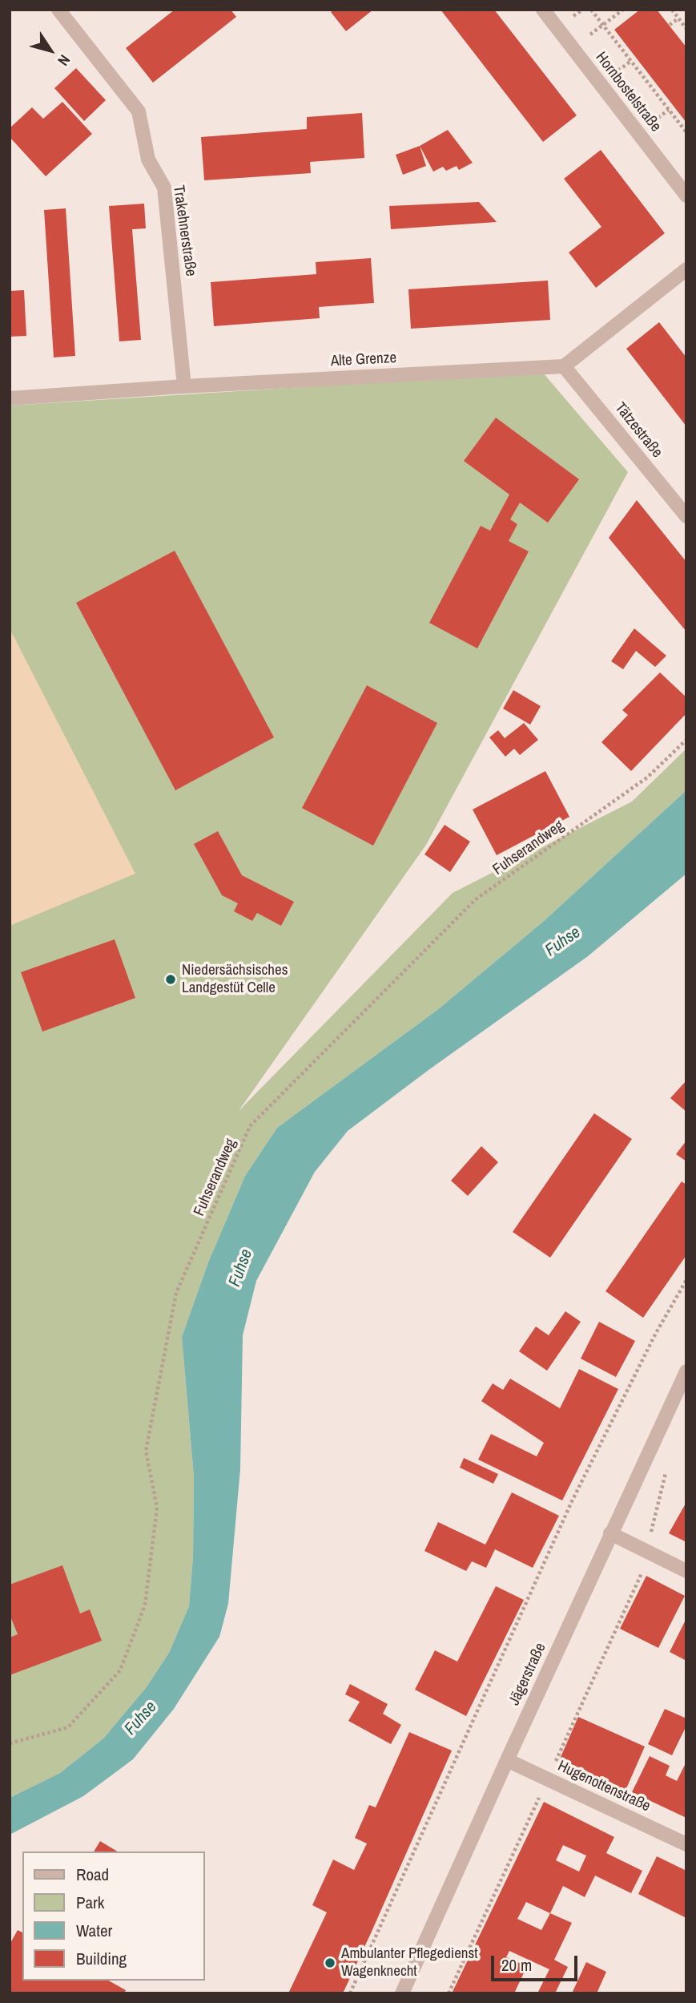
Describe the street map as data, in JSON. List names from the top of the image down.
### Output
{
  "streets": {
    "street": [
      "Hornbostelstraße",
      "Trakehnerstraße",
      "Alte Grenze",
      "Tätzestraße",
      "Jägerstraße",
      "Hugenottenstraße"
    ],
    "path": ["Fuhserandweg"]
  },
  "crossings": [
    ["Trakehnerstraße", "Alte Grenze"],
    ["Alte Grenze", "Tätzestraße"],
    ["Jägerstraße", "Hugenottenstraße"]
  ],
  "water": ["Fuhse"],
  "places": ["Niedersächsisches Landgestüt Celle", "Ambulanter Pflegedienst Wagenknecht"],
  "legend": [
    "Road",
    "Park",
    "Water",
    "Building"
  ],
  "scale_bar": "20 m",
  "north": "bottom right"
}
